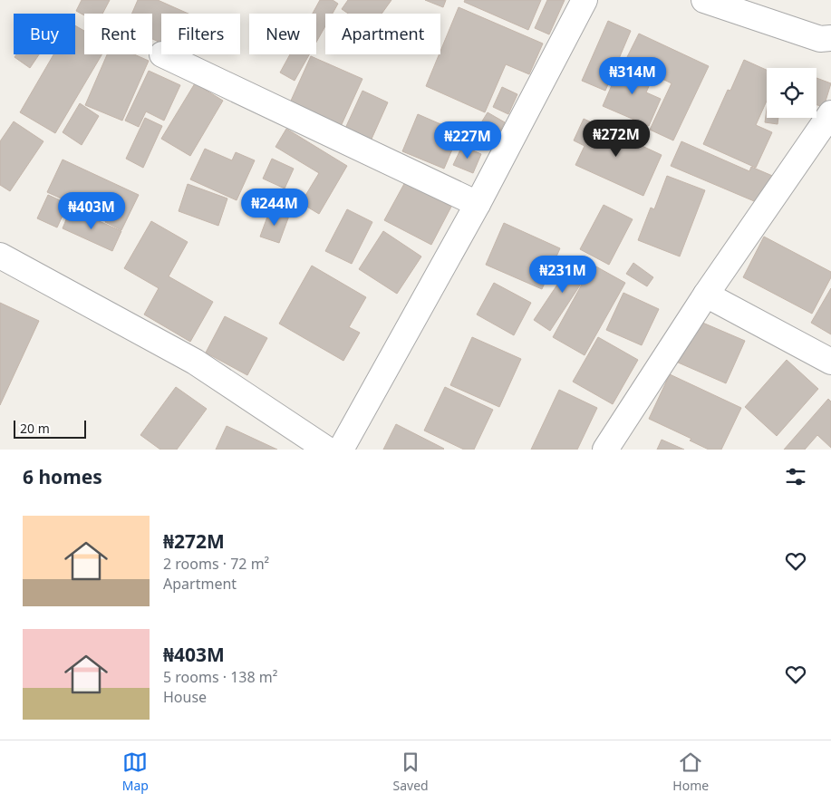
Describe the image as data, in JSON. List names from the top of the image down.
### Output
{
  "scale_bar": "20 m",
  "page": {
    "chip": [
      "Buy",
      "Rent",
      "Filters",
      "New",
      "Apartment"
    ],
    "price": [
      "₦314M",
      "₦272M",
      "₦227M",
      "₦244M",
      "₦403M",
      "₦231M"
    ],
    "scale": "20 m",
    "heading": "6 homes",
    "list": [
      {
        "name": "₦272M",
        "note": "2 rooms · 72 m² · Apartment"
      },
      {
        "name": "₦403M",
        "note": "5 rooms · 138 m² · House"
      }
    ],
    "tabs": ["Map", "Saved", "Home"]
  }
}
